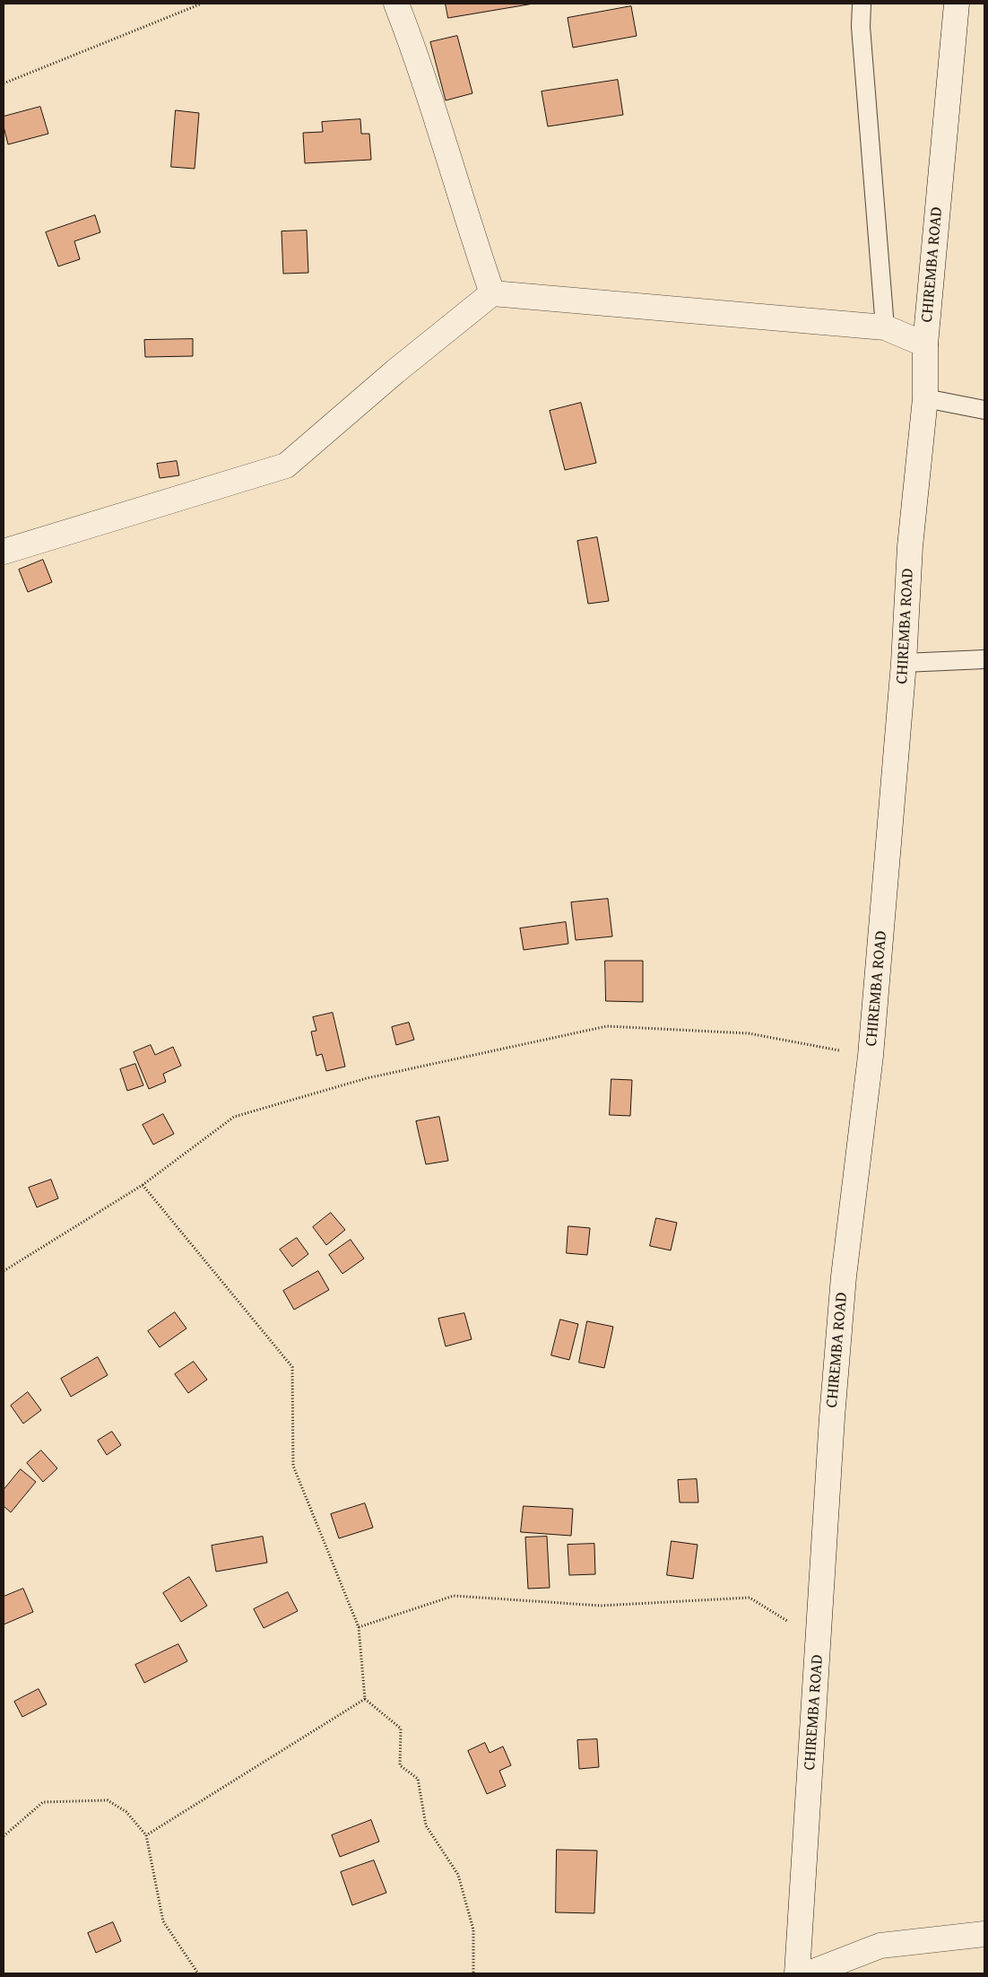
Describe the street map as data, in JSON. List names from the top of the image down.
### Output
{
  "streets": {
    "main road": ["CHIREMBA ROAD"]
  }
}
